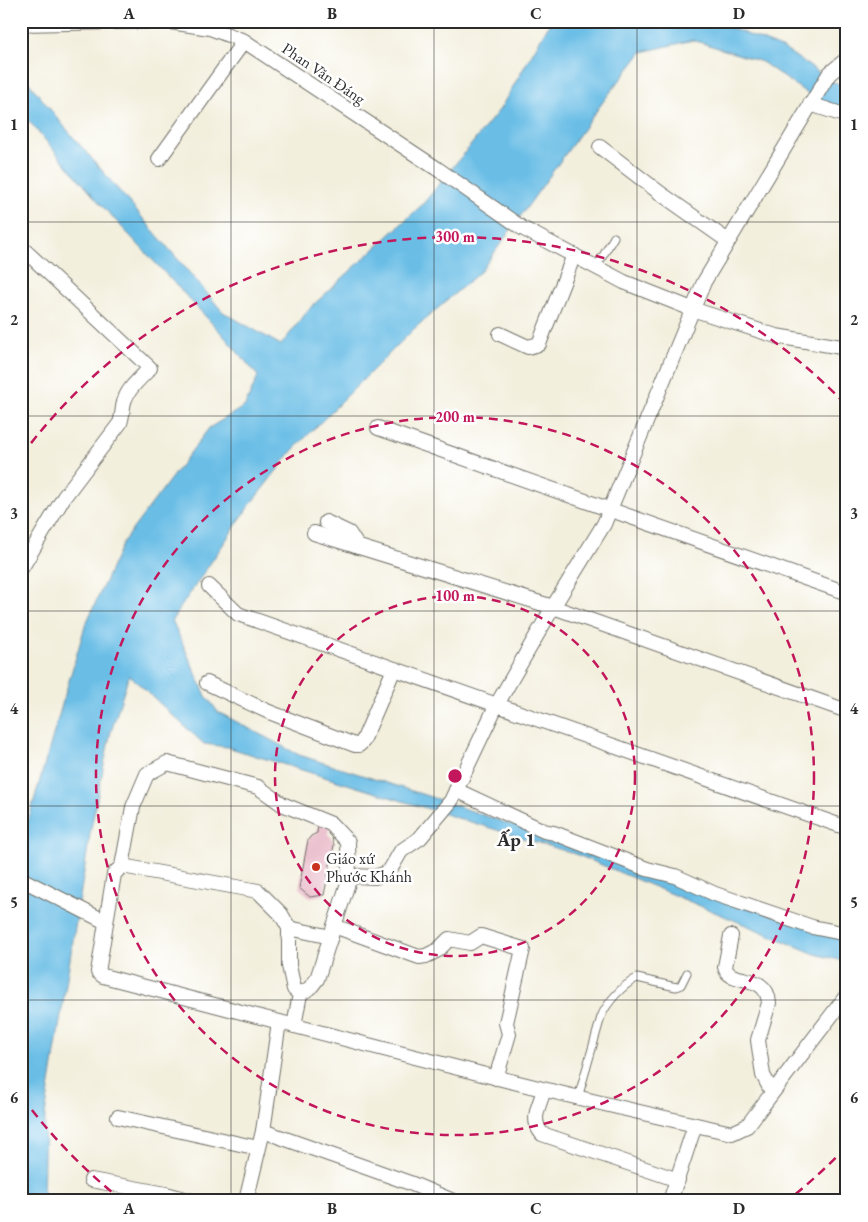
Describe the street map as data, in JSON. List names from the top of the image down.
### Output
{
  "streets": {
    "street": ["Phan Văn Đáng"]
  },
  "districts": ["Ấp 1"],
  "places": ["Giáo xứ Phước Khánh"],
  "grid": {
    "columns": [
      "A",
      "B",
      "C",
      "D"
    ],
    "rows": [
      "1",
      "2",
      "3",
      "4",
      "5",
      "6"
    ]
  },
  "rings": ["300 m", "200 m", "100 m"]
}
